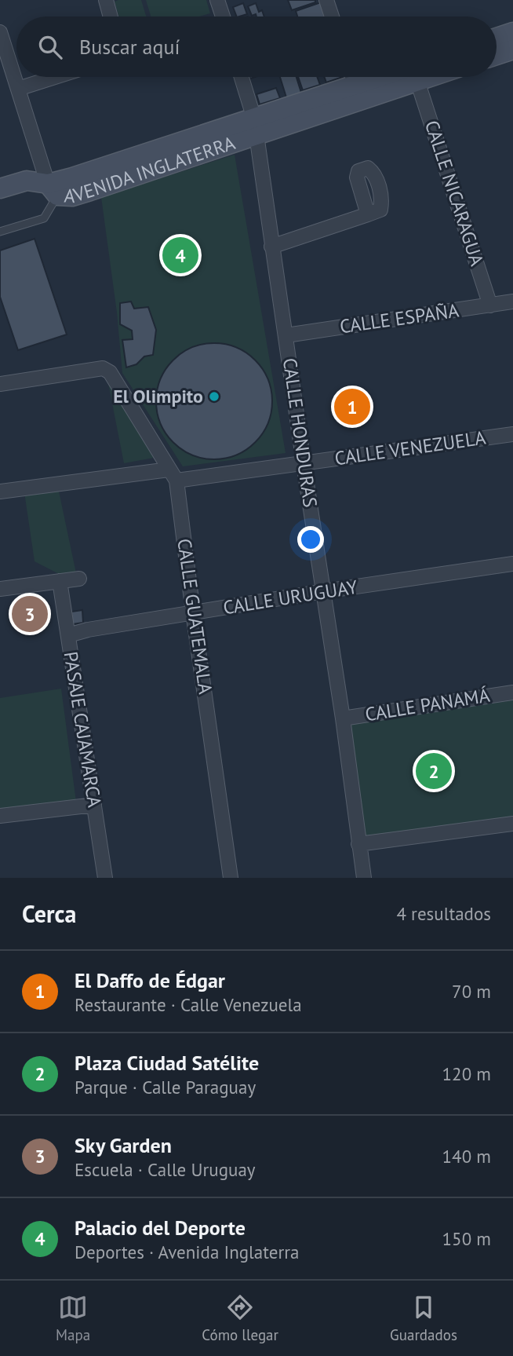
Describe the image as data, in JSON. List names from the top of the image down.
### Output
{
  "streets": {
    "main road": ["AVENIDA INGLATERRA"],
    "street": [
      "CALLE NICARAGUA",
      "CALLE ESPAÑA",
      "CALLE HONDURAS",
      "CALLE VENEZUELA",
      "CALLE URUGUAY",
      "CALLE GUATEMALA",
      "CALLE PANAMÁ",
      "PASAJE CAJAMARCA"
    ]
  },
  "crossings": [
    ["AVENIDA INGLATERRA", "CALLE HONDURAS"],
    ["CALLE NICARAGUA", "CALLE ESPAÑA"],
    ["CALLE ESPAÑA", "CALLE HONDURAS"],
    ["CALLE HONDURAS", "CALLE VENEZUELA"],
    ["CALLE HONDURAS", "CALLE URUGUAY"],
    ["CALLE HONDURAS", "CALLE PANAMÁ"],
    ["CALLE VENEZUELA", "CALLE GUATEMALA"],
    ["CALLE URUGUAY", "CALLE GUATEMALA"],
    ["CALLE URUGUAY", "PASAJE CAJAMARCA"]
  ],
  "places": ["El Olimpito"],
  "page": {
    "search": "Buscar aquí",
    "pins": [
      "4",
      "1",
      "3",
      "2"
    ],
    "heading": ["Cerca", "4 resultados"],
    "list": [
      {
        "mark": "1",
        "name": "El Daffo de Édgar",
        "note": "Restaurante · Calle Venezuela",
        "value": "70 m"
      },
      {
        "mark": "2",
        "name": "Plaza Ciudad Satélite",
        "note": "Parque · Calle Paraguay",
        "value": "120 m"
      },
      {
        "mark": "3",
        "name": "Sky Garden",
        "note": "Escuela · Calle Uruguay",
        "value": "140 m"
      },
      {
        "mark": "4",
        "name": "Palacio del Deporte",
        "note": "Deportes · Avenida Inglaterra",
        "value": "150 m"
      }
    ],
    "nav": ["Mapa", "Cómo llegar", "Guardados"]
  }
}
